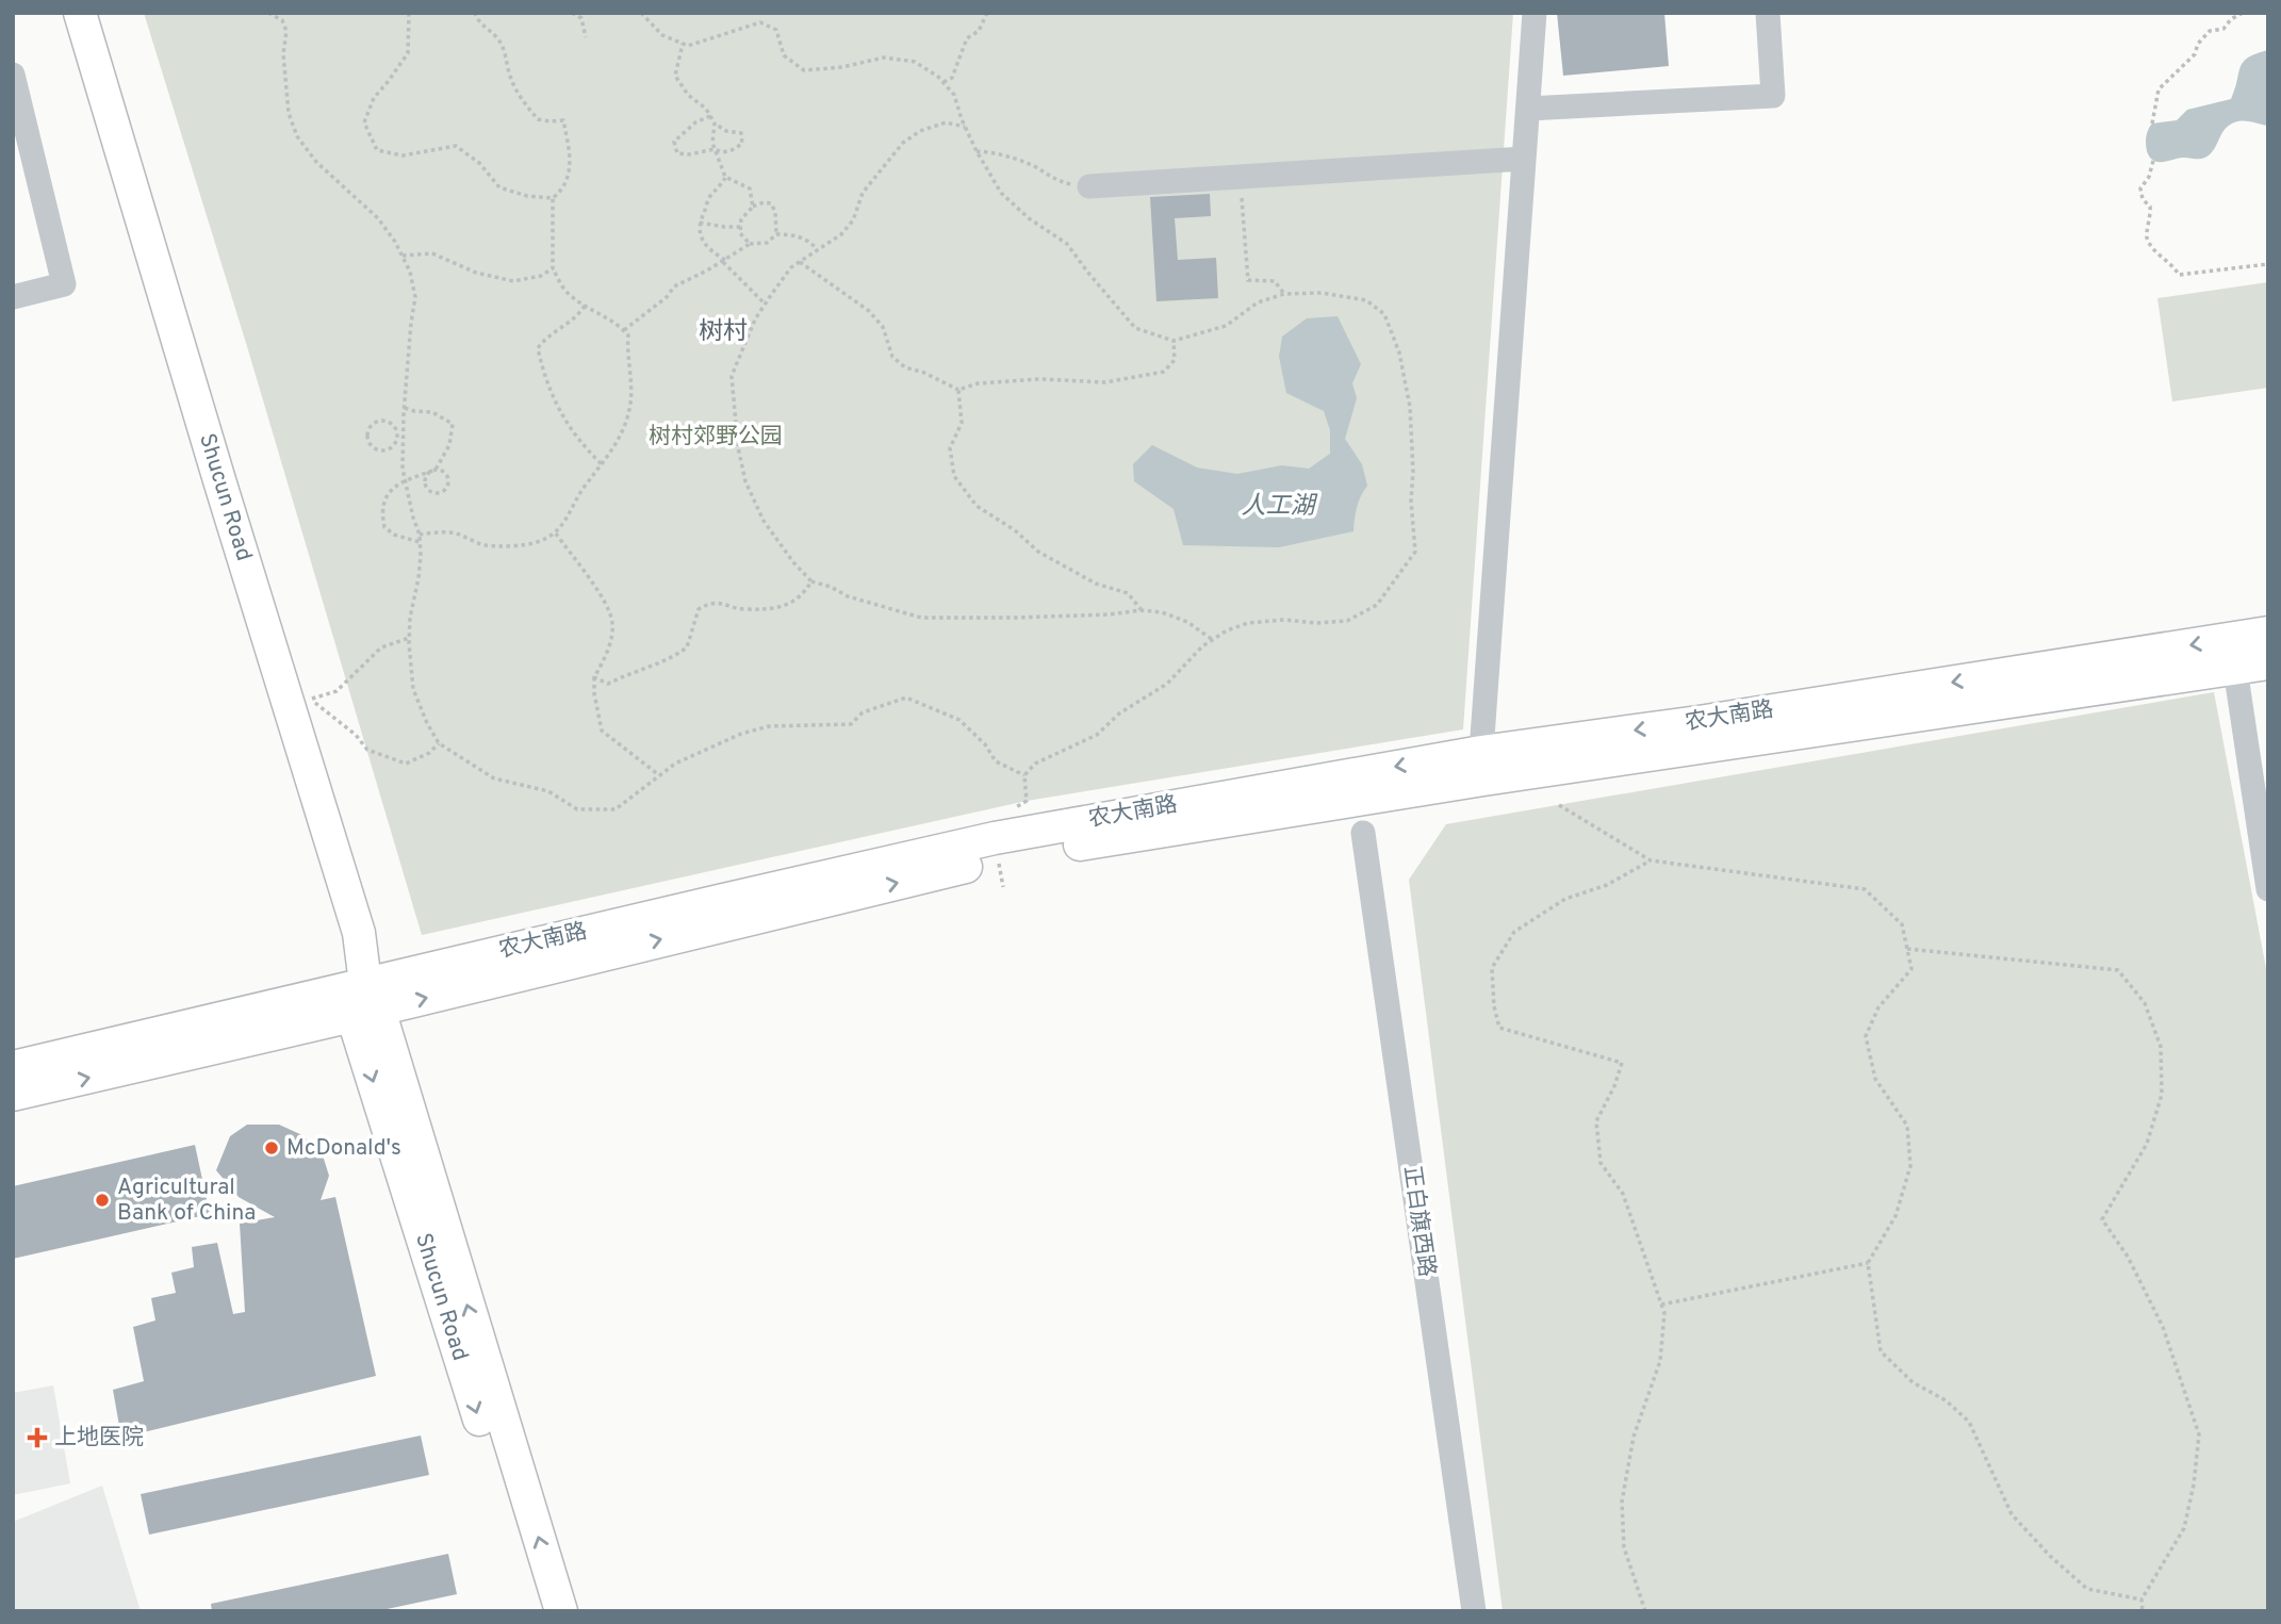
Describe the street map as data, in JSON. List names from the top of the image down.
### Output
{
  "streets": {
    "main road": ["Shucun Road", "农大南路"],
    "street": ["正白旗西路"]
  },
  "crossings": [
    ["Shucun Road", "农大南路"]
  ],
  "districts": ["树村"],
  "water": ["人工湖"],
  "parks": ["树村郊野公园"],
  "places": {
    "other": ["McDonald's", "Agricultural Bank of China"],
    "health": ["上地医院"]
  }
}
